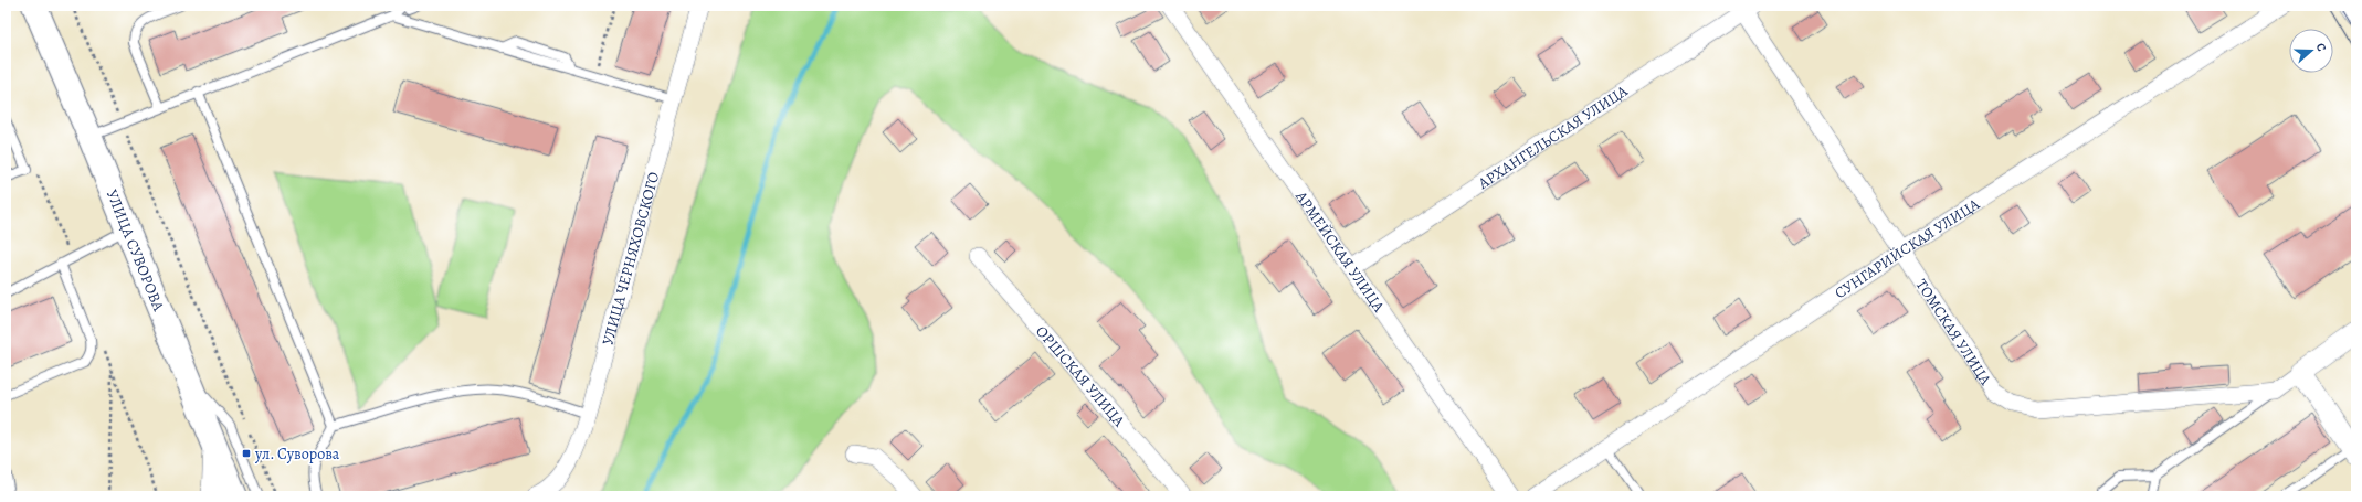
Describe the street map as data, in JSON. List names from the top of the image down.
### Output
{
  "streets": {
    "main road": ["УЛИЦА СУВОРОВА"],
    "street": [
      "АРХАНГЕЛЬСКАЯ УЛИЦА",
      "СУНГАРИЙСКАЯ УЛИЦА",
      "АРМЕЙСКАЯ УЛИЦА",
      "УЛИЦА ЧЕРНЯХОВСКОГО",
      "ТОМСКАЯ УЛИЦА",
      "ОРШСКАЯ УЛИЦА"
    ]
  },
  "crossings": [
    ["АРХАНГЕЛЬСКАЯ УЛИЦА", "АРМЕЙСКАЯ УЛИЦА"],
    ["АРХАНГЕЛЬСКАЯ УЛИЦА", "ТОМСКАЯ УЛИЦА"],
    ["СУНГАРИЙСКАЯ УЛИЦА", "ТОМСКАЯ УЛИЦА"]
  ],
  "places": {
    "transit": ["ул. Суворова"]
  },
  "north": "right"
}
